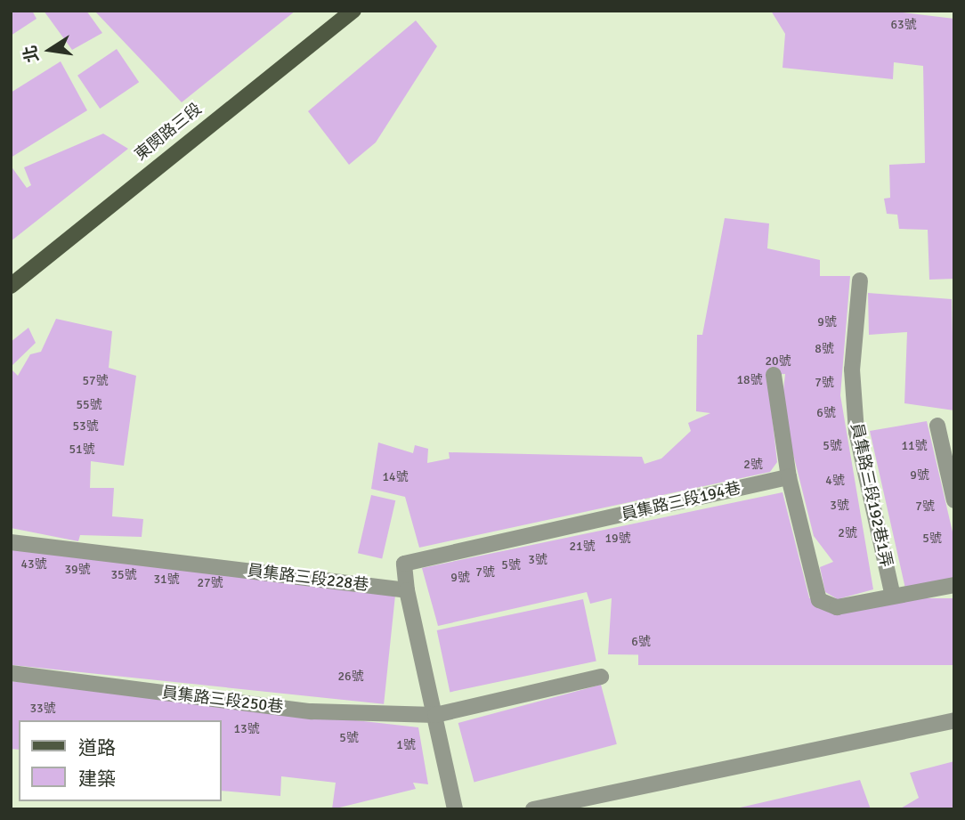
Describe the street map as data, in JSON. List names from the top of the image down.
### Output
{
  "streets": {
    "main road": ["東閔路三段"],
    "street": [
      "員集路三段192巷1弄",
      "員集路三段194巷",
      "員集路三段228巷",
      "員集路三段250巷"
    ]
  },
  "crossings": [
    ["員集路三段194巷", "員集路三段228巷"]
  ],
  "house_numbers": [
    "63號",
    "9號",
    "8號",
    "20號",
    "18號",
    "57號",
    "7號",
    "55號",
    "6號",
    "53號",
    "5號",
    "11號",
    "51號",
    "2號",
    "9號",
    "14號",
    "4號",
    "3號",
    "7號",
    "2號",
    "19號",
    "5號",
    "21號",
    "3號",
    "43號",
    "5號",
    "39號",
    "7號",
    "35號",
    "9號",
    "31號",
    "27號",
    "6號",
    "26號",
    "33號",
    "13號",
    "5號",
    "1號"
  ],
  "legend": ["道路", "建築"],
  "north": "left"
}
